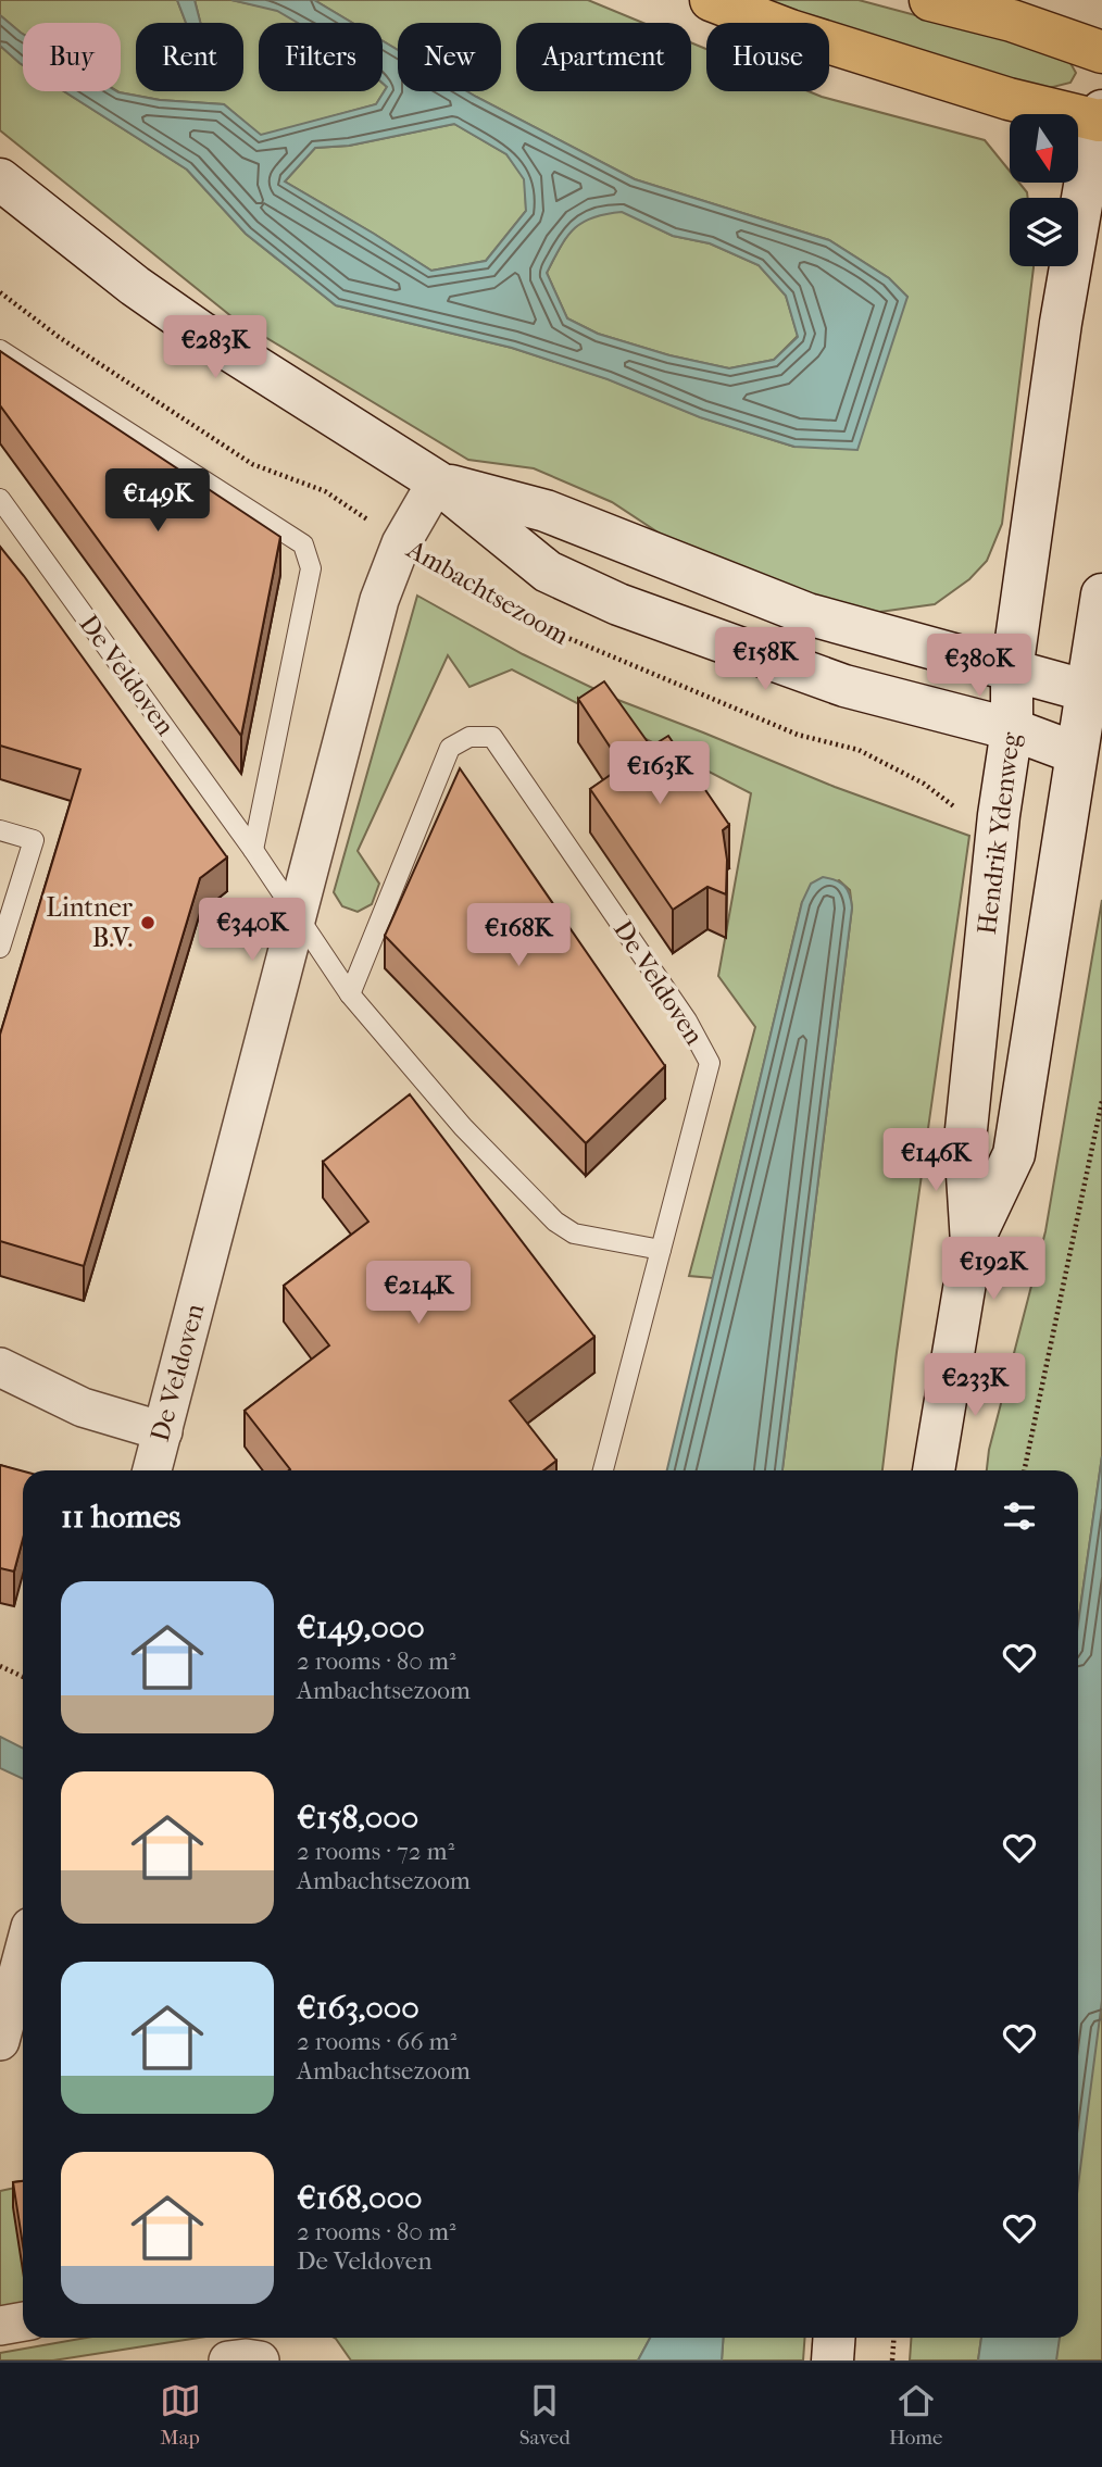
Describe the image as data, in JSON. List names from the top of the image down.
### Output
{
  "streets": {
    "main road": ["Ambachtsezoom", "Hendrik Ydenweg"],
    "street": ["De Veldoven"]
  },
  "crossings": [
    ["Ambachtsezoom", "De Veldoven"],
    ["Ambachtsezoom", "Hendrik Ydenweg"]
  ],
  "places": ["Lintner B.V."],
  "north": "bottom",
  "page": {
    "chip": [
      "Buy",
      "Rent",
      "Filters",
      "New",
      "Apartment",
      "House"
    ],
    "price": [
      "€283K",
      "€149K",
      "€158K",
      "€380K",
      "€163K",
      "€340K",
      "€168K",
      "€146K",
      "€192K",
      "€214K",
      "€233K"
    ],
    "heading": "11 homes",
    "list": [
      {
        "name": "€149,000",
        "note": "2 rooms · 80 m² · Ambachtsezoom"
      },
      {
        "name": "€158,000",
        "note": "2 rooms · 72 m² · Ambachtsezoom"
      },
      {
        "name": "€163,000",
        "note": "2 rooms · 66 m² · Ambachtsezoom"
      },
      {
        "name": "€168,000",
        "note": "2 rooms · 80 m² · De Veldoven"
      }
    ],
    "tabs": ["Map", "Saved", "Home"]
  }
}
